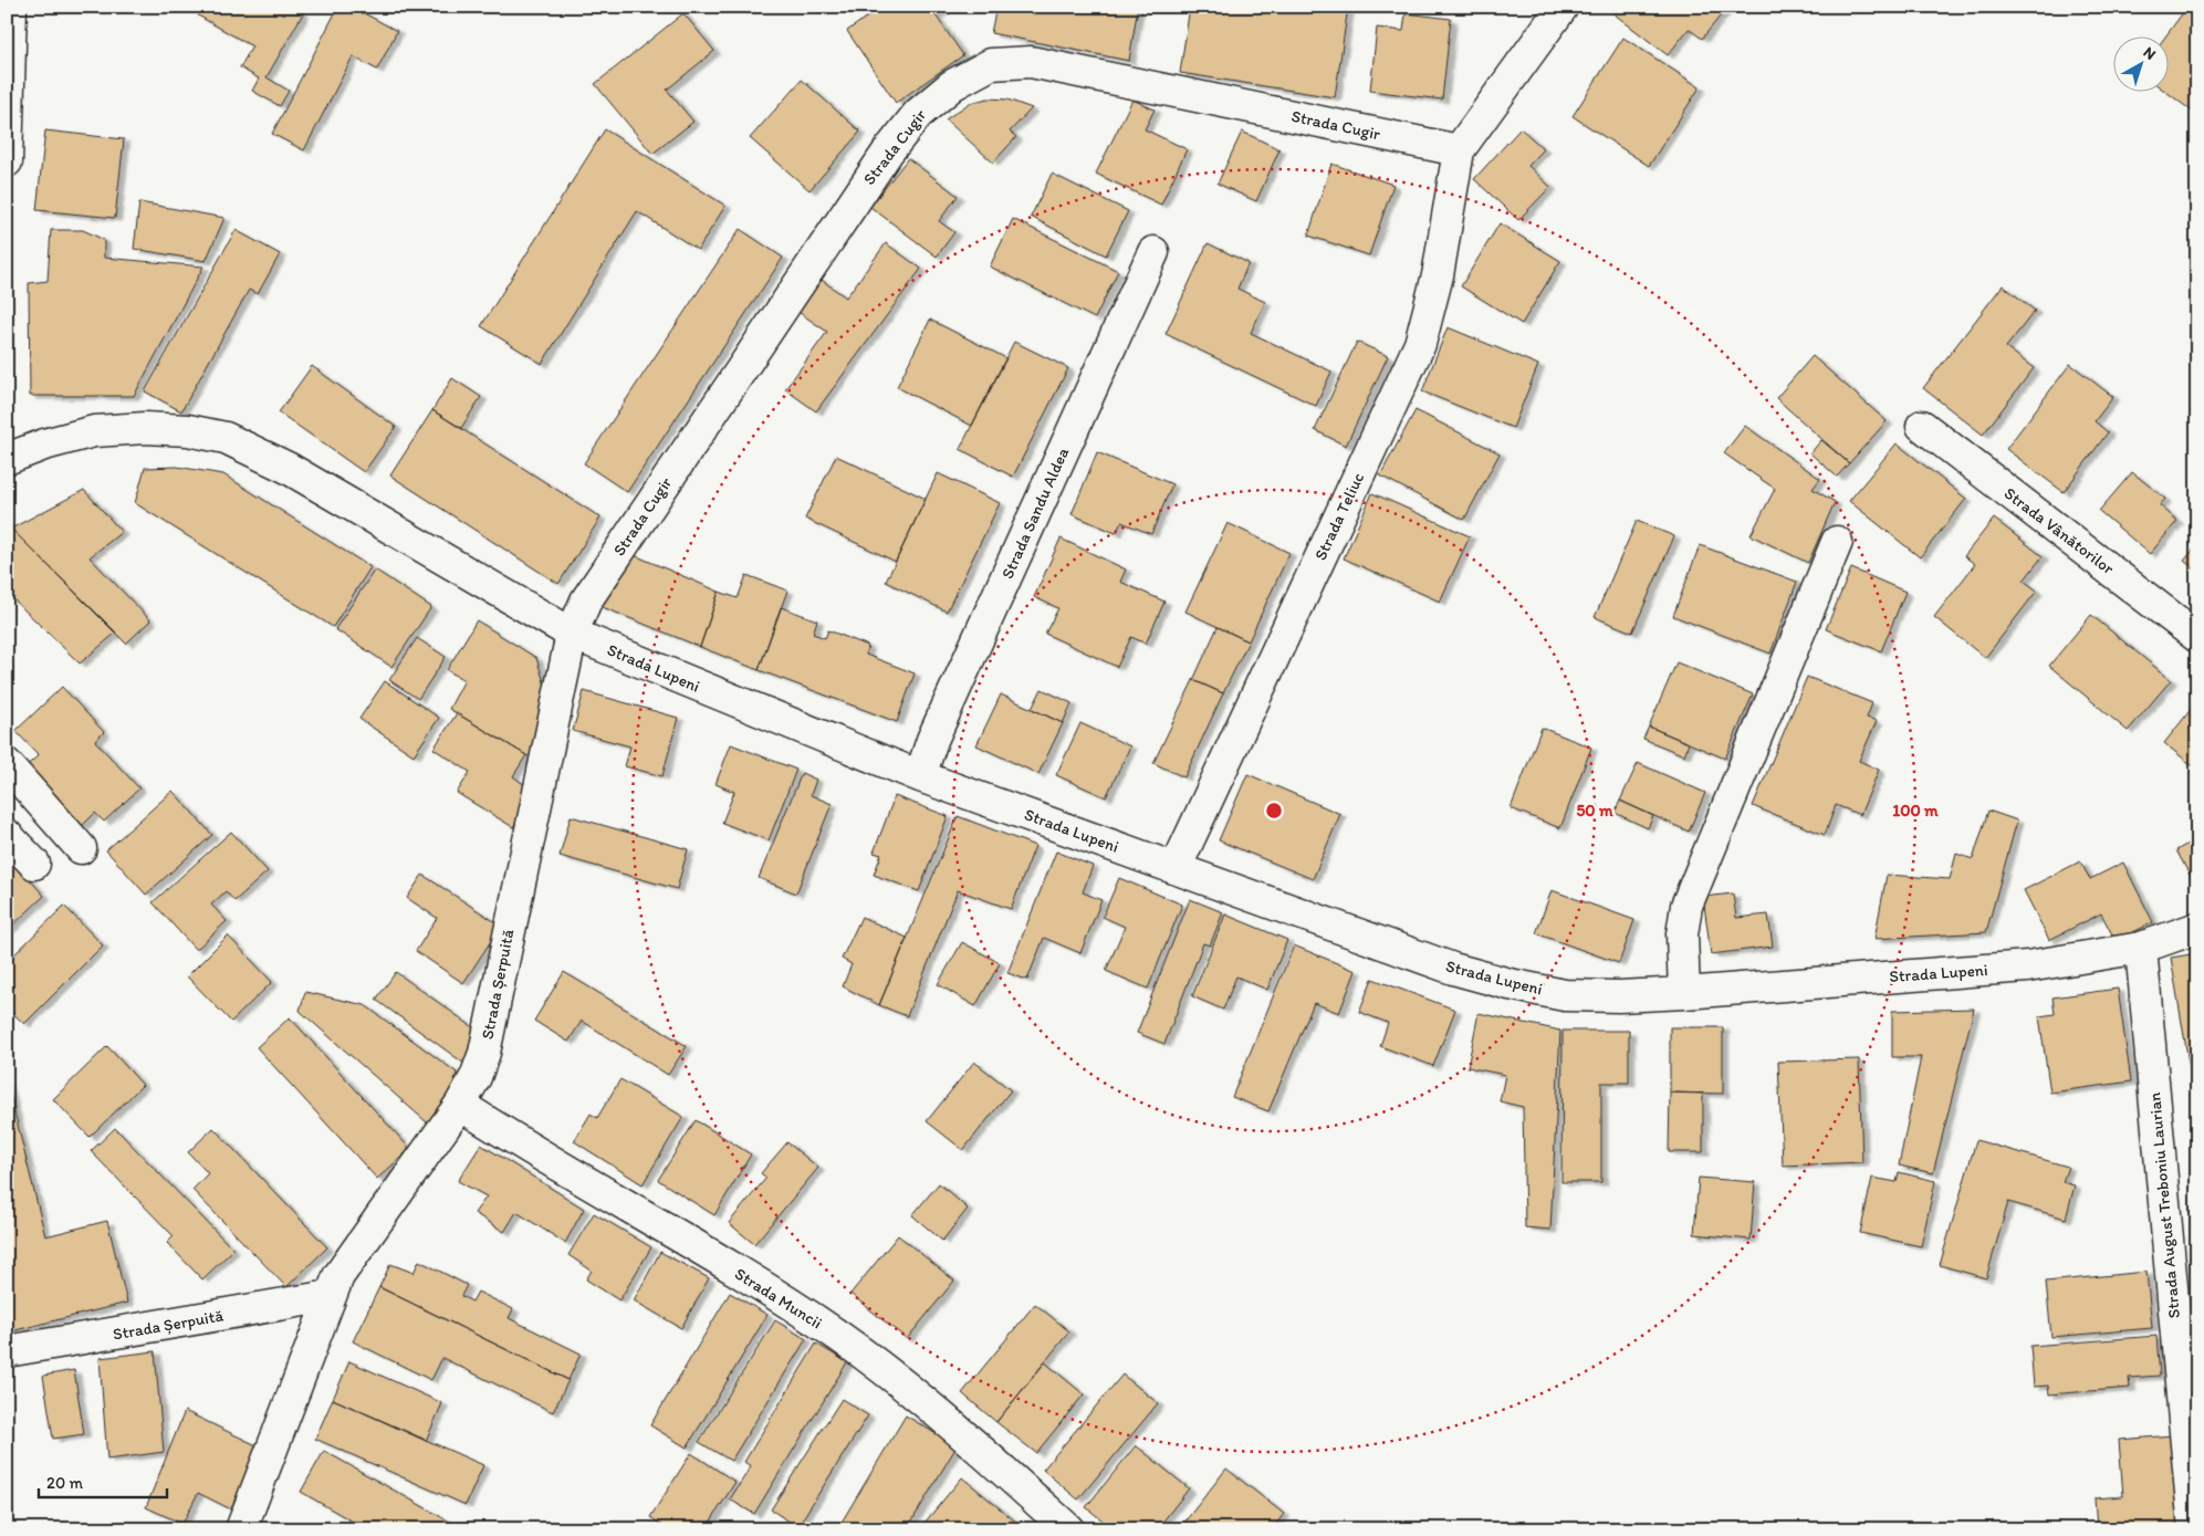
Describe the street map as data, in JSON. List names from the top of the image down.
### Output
{
  "streets": {
    "street": [
      "Strada Cugir",
      "Strada Sandu Aldea",
      "Strada Teliuc",
      "Strada Vânătorilor",
      "Strada Lupeni",
      "Strada Șerpuită",
      "Strada August Treboniu Laurian",
      "Strada Muncii"
    ]
  },
  "crossings": [
    ["Strada Cugir", "Strada Teliuc"],
    ["Strada Cugir", "Strada Lupeni"],
    ["Strada Cugir", "Strada Șerpuită"],
    ["Strada Sandu Aldea", "Strada Lupeni"],
    ["Strada Teliuc", "Strada Lupeni"],
    ["Strada Lupeni", "Strada Șerpuită"],
    ["Strada Lupeni", "Strada August Treboniu Laurian"],
    ["Strada Șerpuită", "Strada Muncii"]
  ],
  "scale_bar": "20 m",
  "north": "top right",
  "rings": ["50 m", "100 m"]
}
